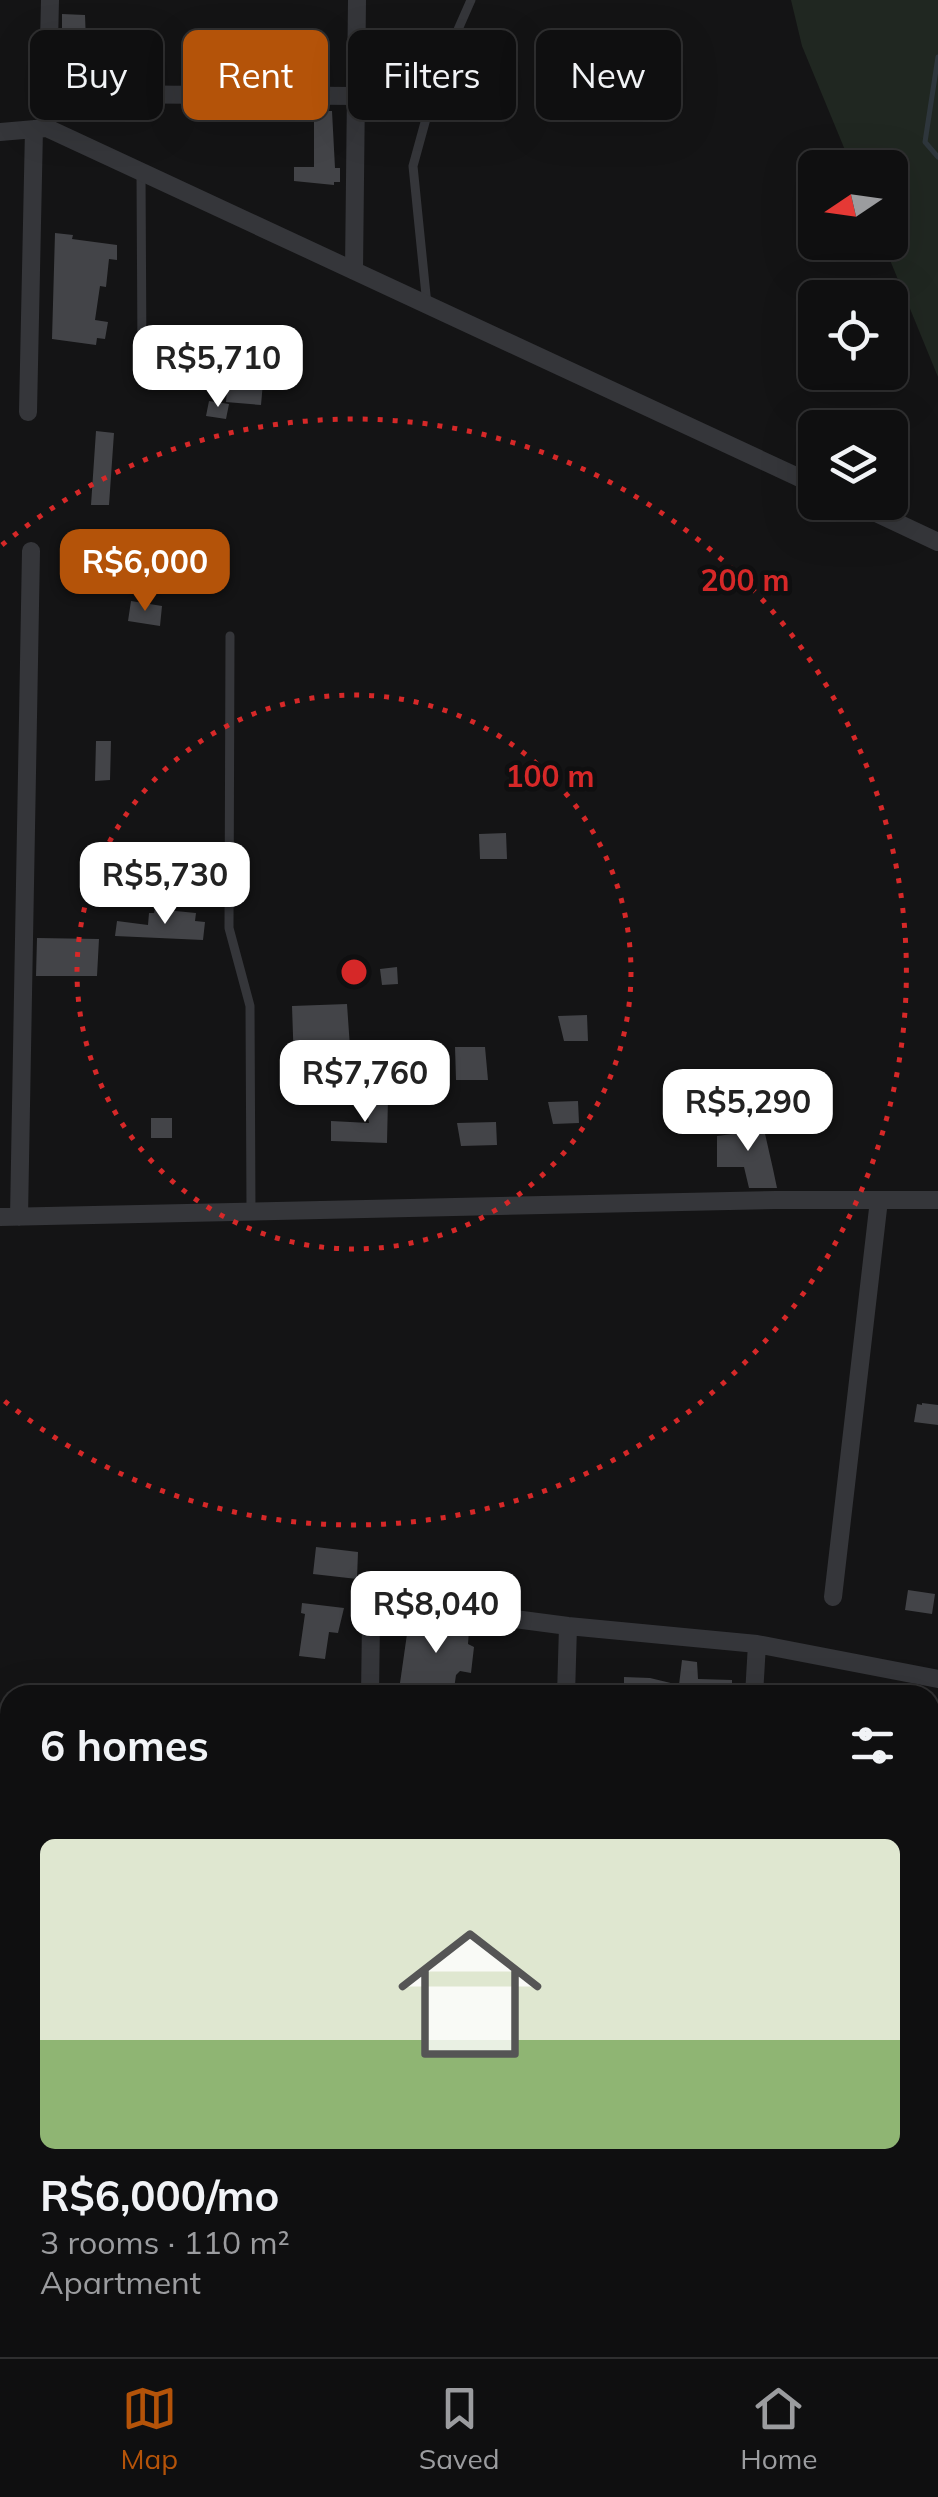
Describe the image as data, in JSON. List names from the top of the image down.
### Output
{
  "north": "left",
  "page": {
    "chip": [
      "Buy",
      "Rent",
      "Filters",
      "New"
    ],
    "price": [
      "R$5,710",
      "R$6,000",
      "R$5,730",
      "R$7,760",
      "R$5,290",
      "R$8,040"
    ],
    "heading": "6 homes",
    "list": [
      {
        "name": "R$6,000/mo",
        "note": "3 rooms · 110 m² · Apartment"
      }
    ],
    "tabs": ["Map", "Saved", "Home"]
  },
  "rings": ["200 m", "100 m"]
}
